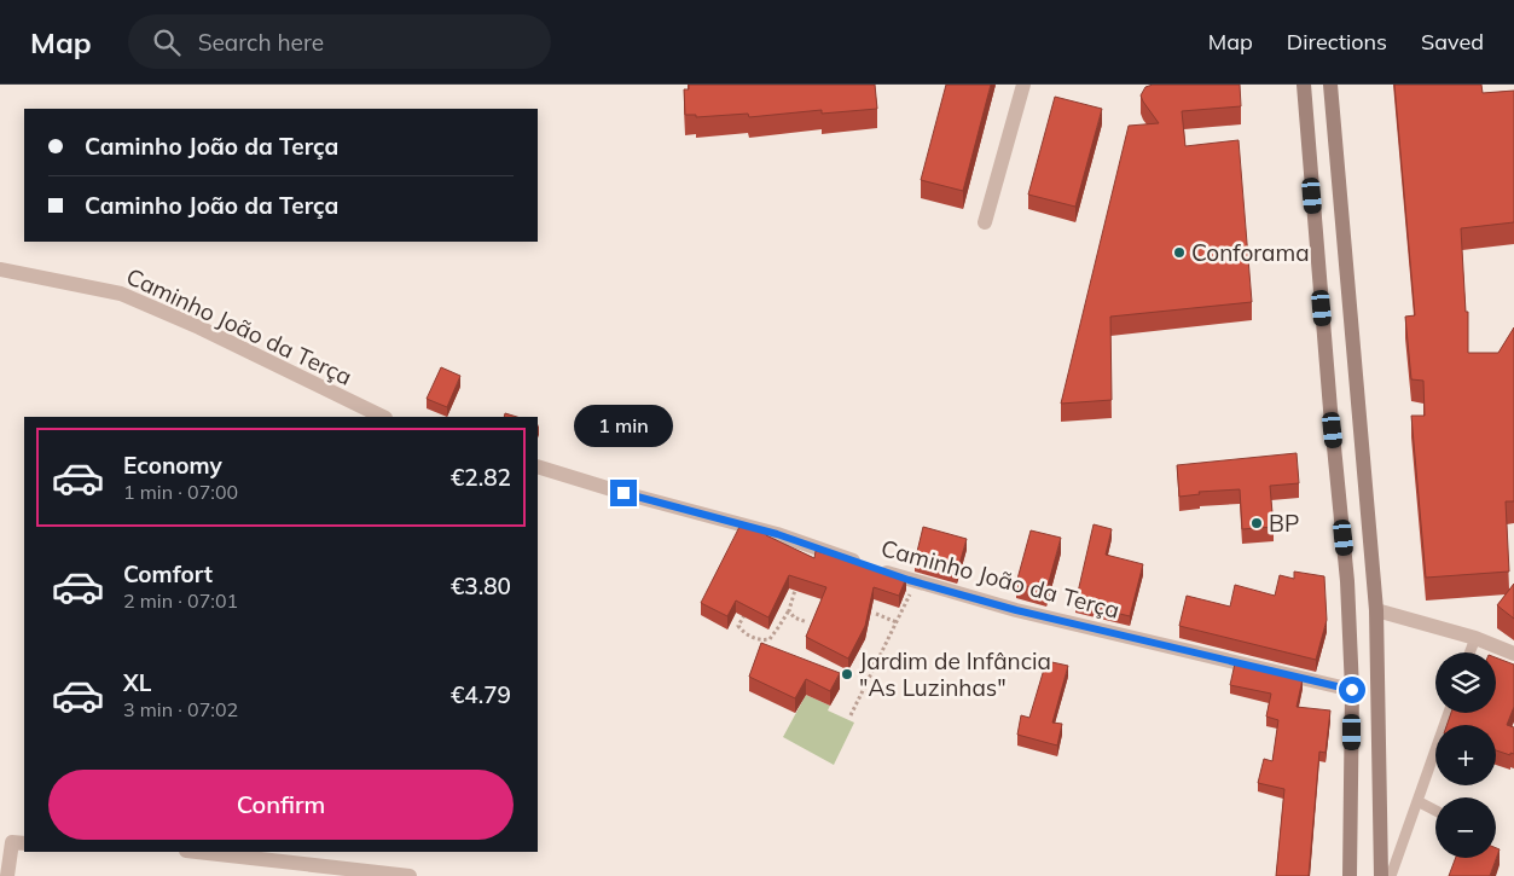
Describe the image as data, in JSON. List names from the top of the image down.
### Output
{
  "streets": {
    "street": ["Caminho João da Terça"]
  },
  "places": ["Conforama", "BP", "Jardim de Infância \"As Luzinhas\""],
  "page": {
    "header": "Map",
    "search": "Search here",
    "nav": ["Map", "Directions", "Saved"],
    "banner": ["Caminho João da Terça", "Caminho João da Terça"],
    "bubble": "1 min",
    "list": [
      {
        "name": "Economy",
        "note": "1 min · 07:00",
        "value": "€2.82"
      },
      {
        "name": "Comfort",
        "note": "2 min · 07:01",
        "value": "€3.80"
      },
      {
        "name": "XL",
        "note": "3 min · 07:02",
        "value": "€4.79"
      }
    ],
    "map_buttons": ["+", "−"],
    "buttons": "Confirm"
  }
}
